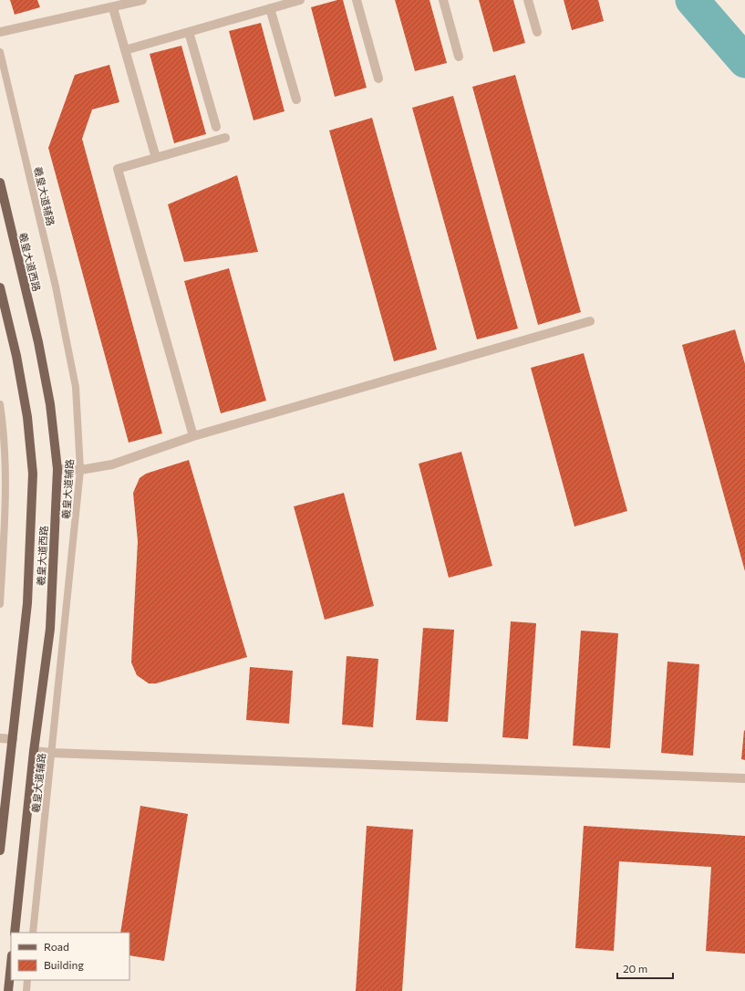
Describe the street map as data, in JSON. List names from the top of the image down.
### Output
{
  "streets": {
    "main road": ["羲皇大道西路"],
    "lane": ["羲皇大道辅路"]
  },
  "legend": ["Road", "Building"],
  "scale_bar": "20 m"
}
